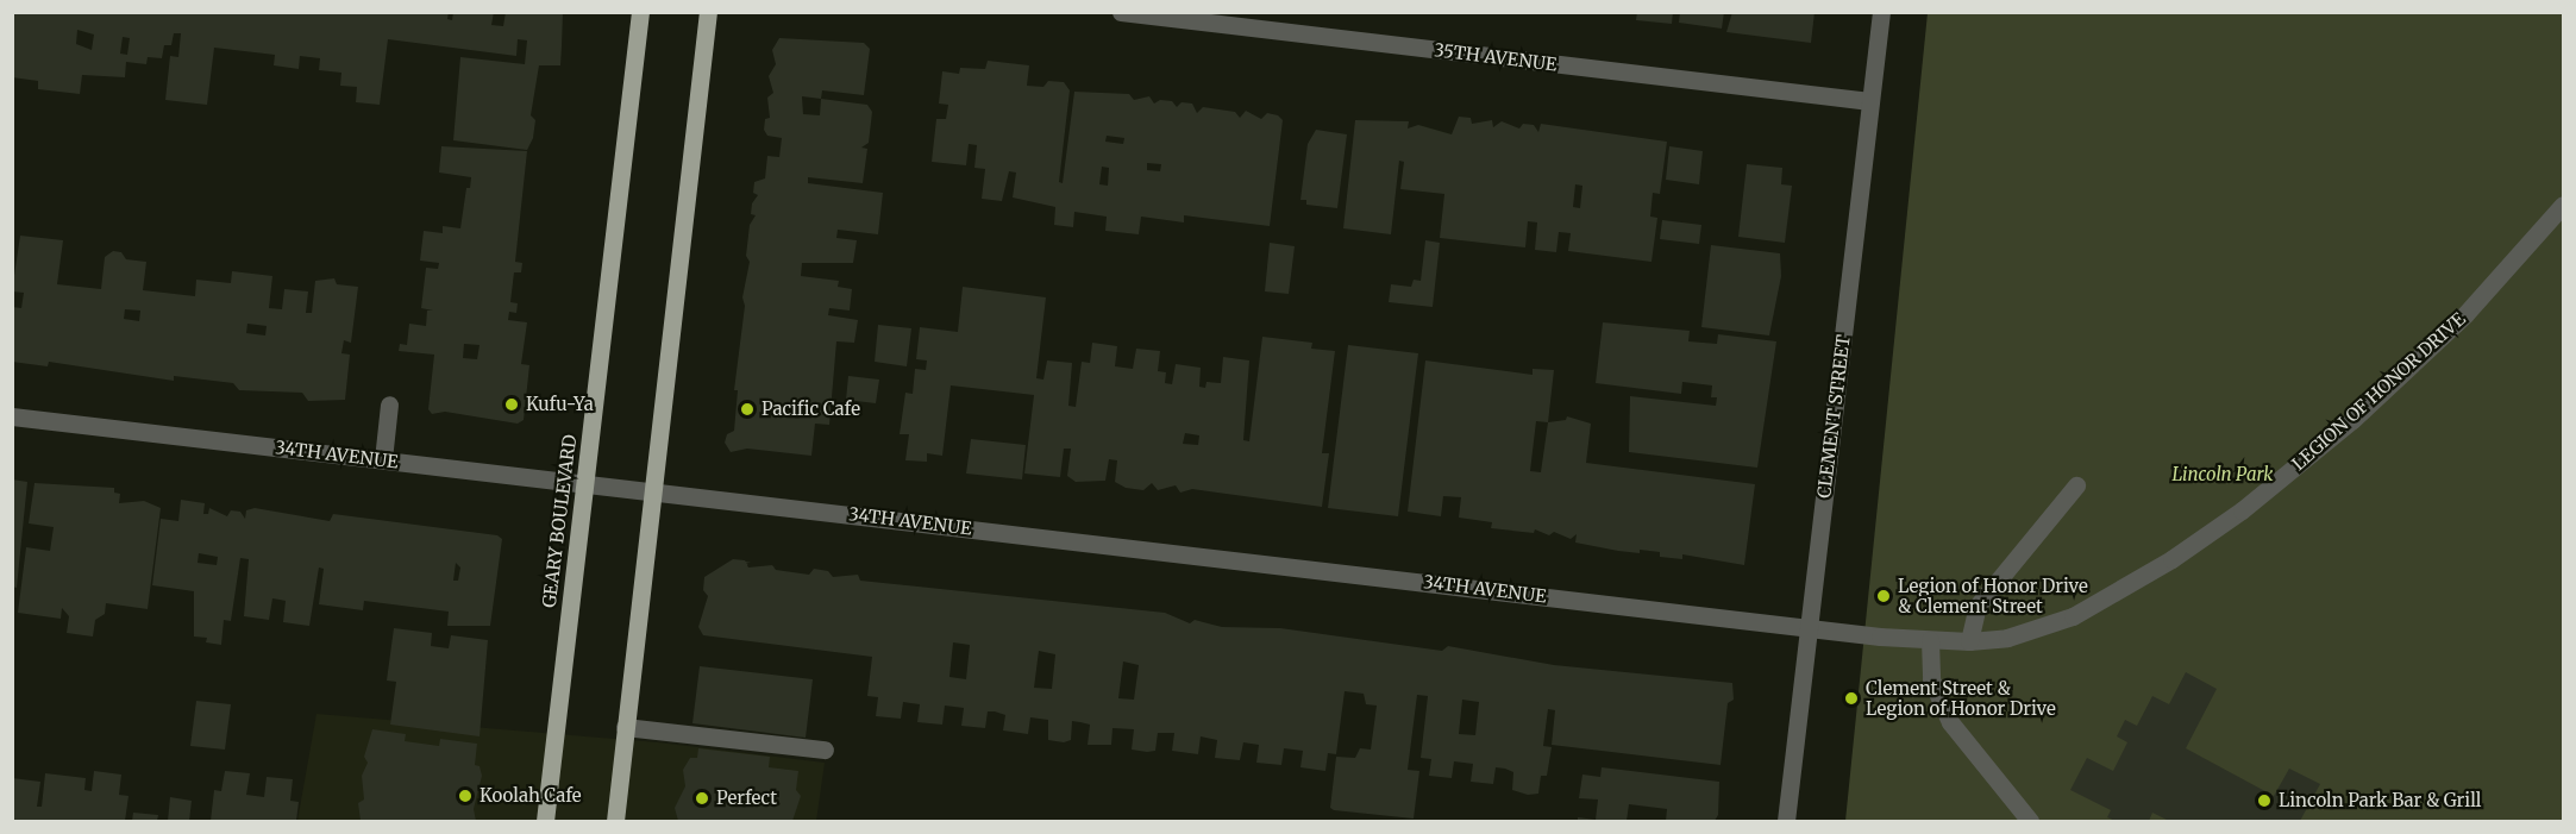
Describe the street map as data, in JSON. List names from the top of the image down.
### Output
{
  "streets": {
    "main road": ["GEARY BOULEVARD"],
    "street": [
      "35TH AVENUE",
      "LEGION OF HONOR DRIVE",
      "CLEMENT STREET",
      "34TH AVENUE"
    ]
  },
  "crossings": [
    ["35TH AVENUE", "CLEMENT STREET"],
    ["LEGION OF HONOR DRIVE", "CLEMENT STREET"],
    ["LEGION OF HONOR DRIVE", "34TH AVENUE"],
    ["CLEMENT STREET", "34TH AVENUE"],
    ["34TH AVENUE", "GEARY BOULEVARD"]
  ],
  "parks": ["Lincoln Park"],
  "places": [
    "Kufu-Ya",
    "Pacific Cafe",
    "Legion of Honor Drive & Clement Street",
    "Clement Street & Legion of Honor Drive",
    "Koolah Cafe",
    "Perfect",
    "Lincoln Park Bar & Grill"
  ]
}
